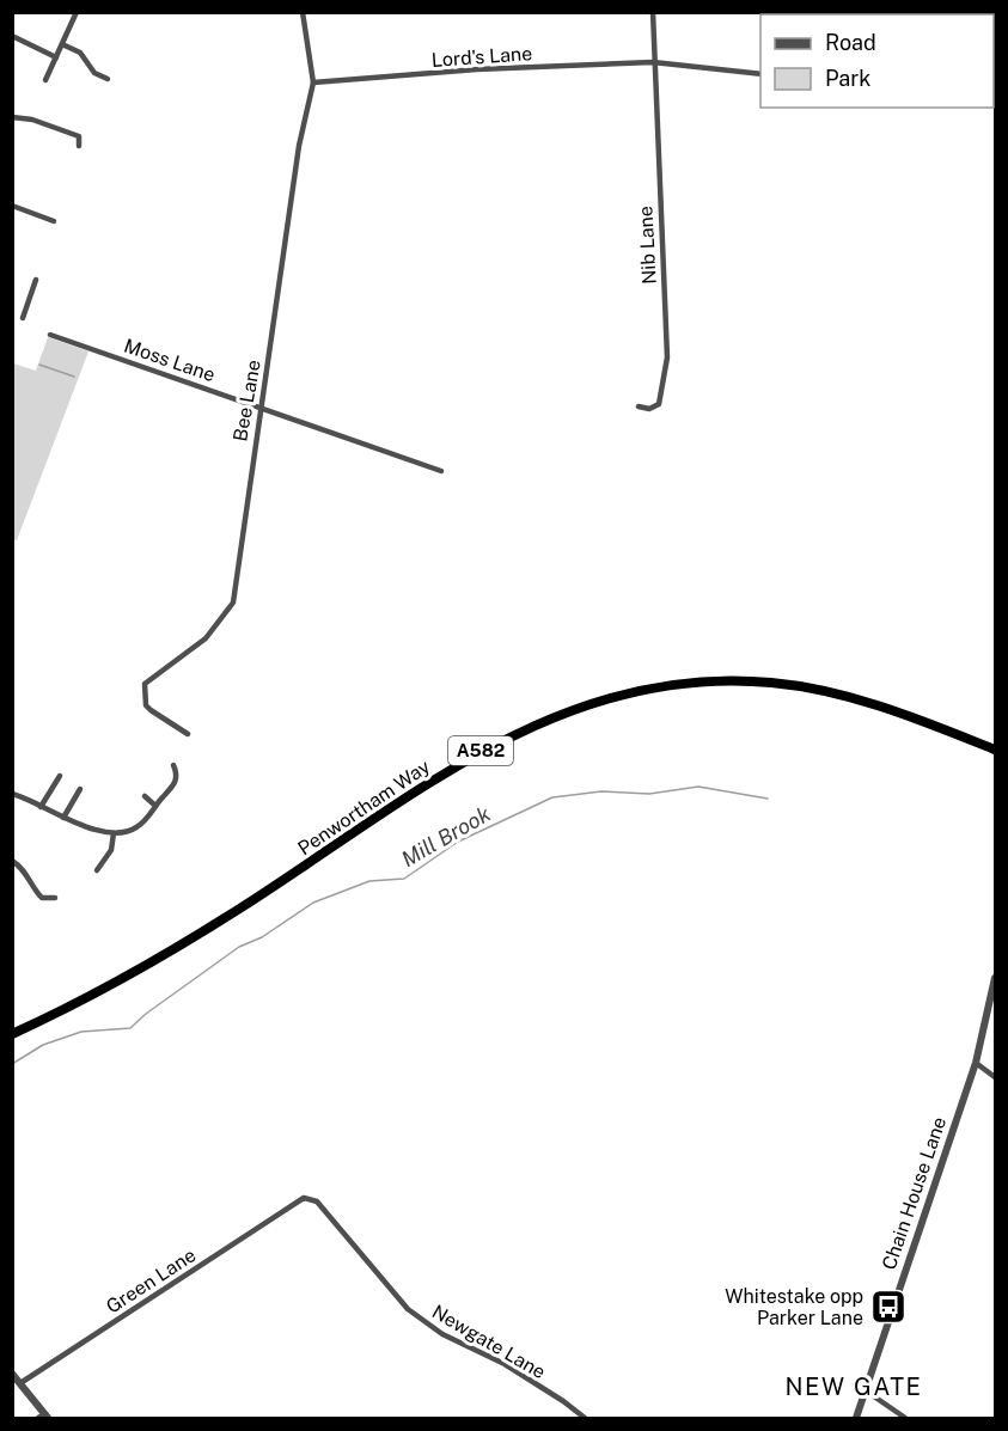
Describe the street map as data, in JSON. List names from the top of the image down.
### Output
{
  "streets": {
    "highway": ["A582", "Penwortham Way"],
    "street": [
      "Lord's Lane",
      "Nib Lane",
      "Moss Lane",
      "Bee Lane",
      "Chain House Lane",
      "Green Lane",
      "Newgate Lane"
    ]
  },
  "crossings": [
    ["Lord's Lane", "Nib Lane"],
    ["Lord's Lane", "Bee Lane"],
    ["Moss Lane", "Bee Lane"],
    ["Green Lane", "Newgate Lane"]
  ],
  "districts": ["NEW GATE"],
  "water": ["Mill Brook"],
  "places": {
    "bus stop": ["Whitestake opp Parker Lane"]
  },
  "legend": ["Road", "Park"]
}
